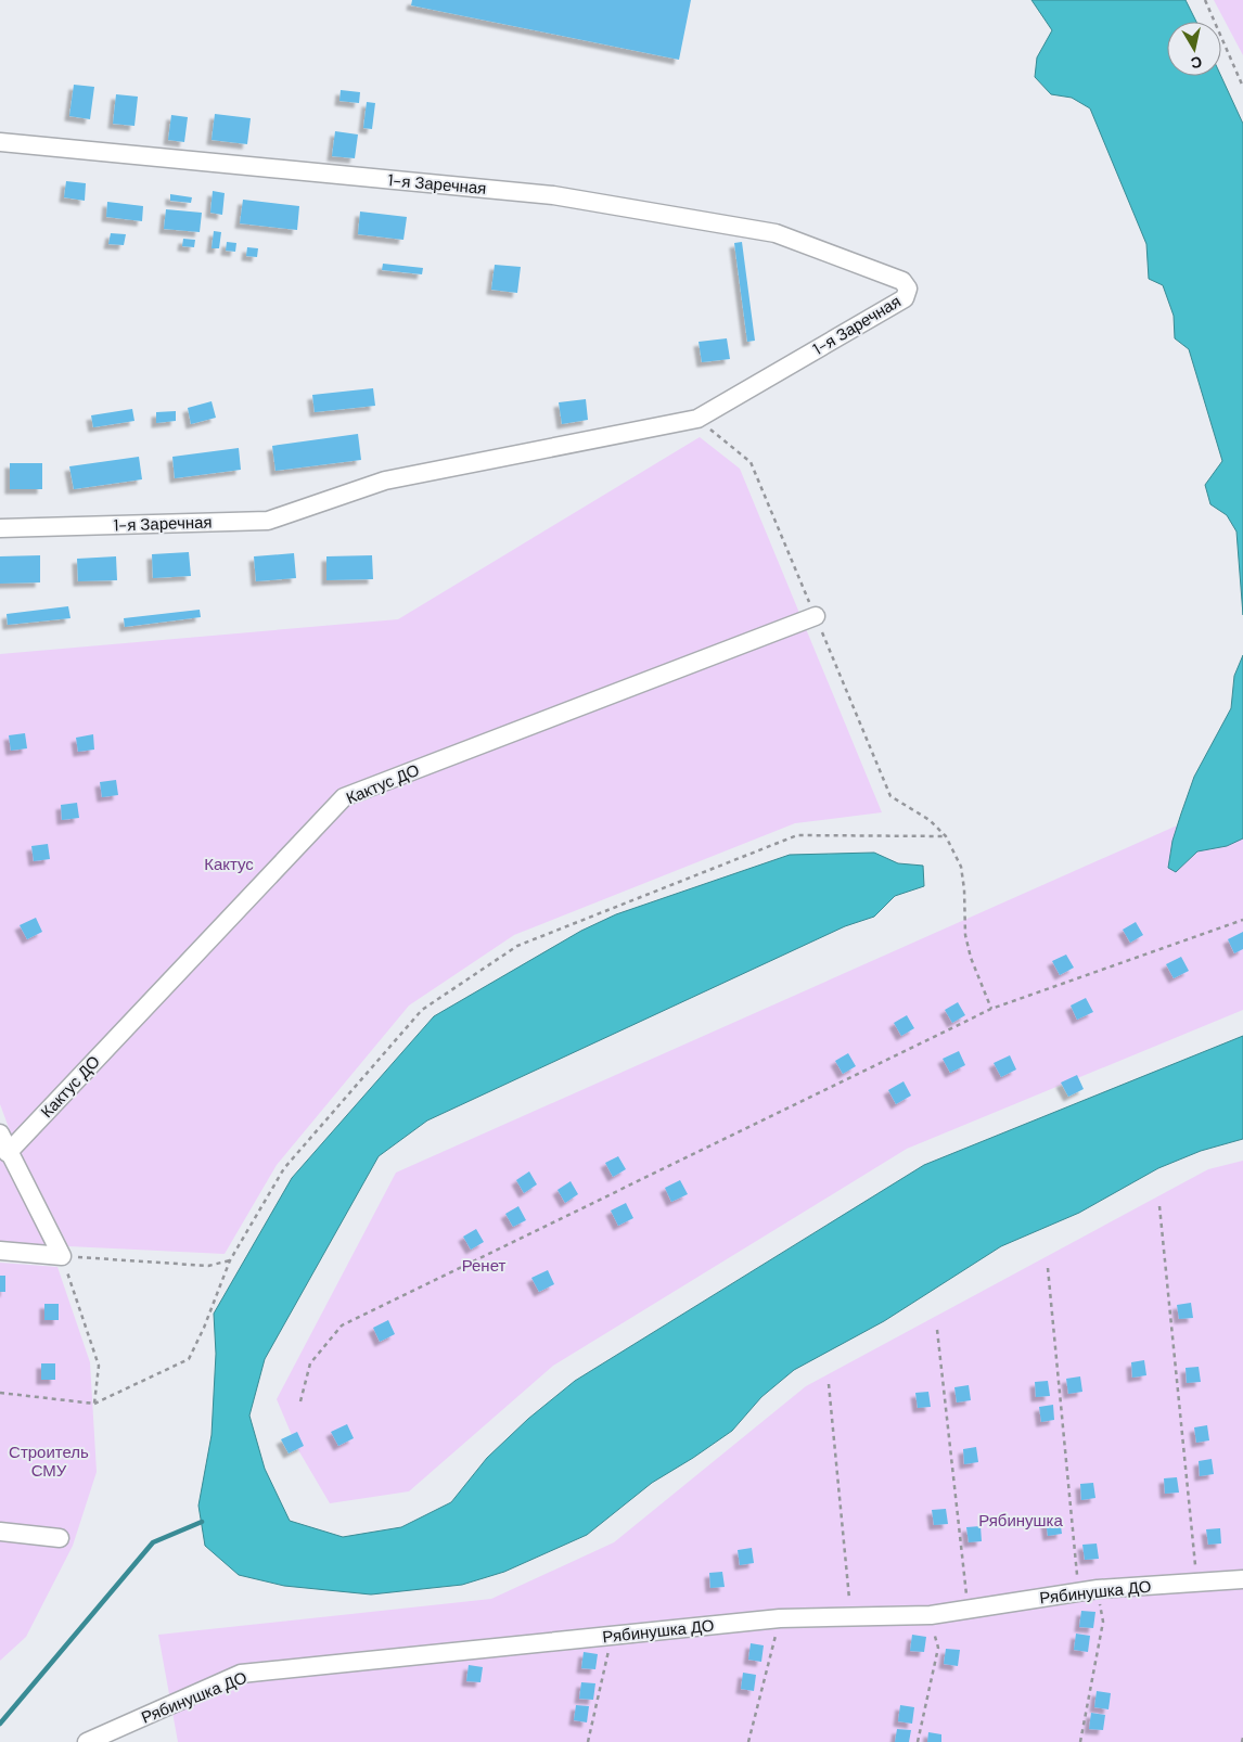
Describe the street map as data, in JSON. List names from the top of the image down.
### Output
{
  "streets": {
    "street": ["1-я Заречная", "Кактус ДО", "Рябинушка ДО"]
  },
  "parks": [
    "Кактус",
    "Ренет",
    "Строитель СМУ",
    "Рябинушка"
  ],
  "north": "bottom"
}
